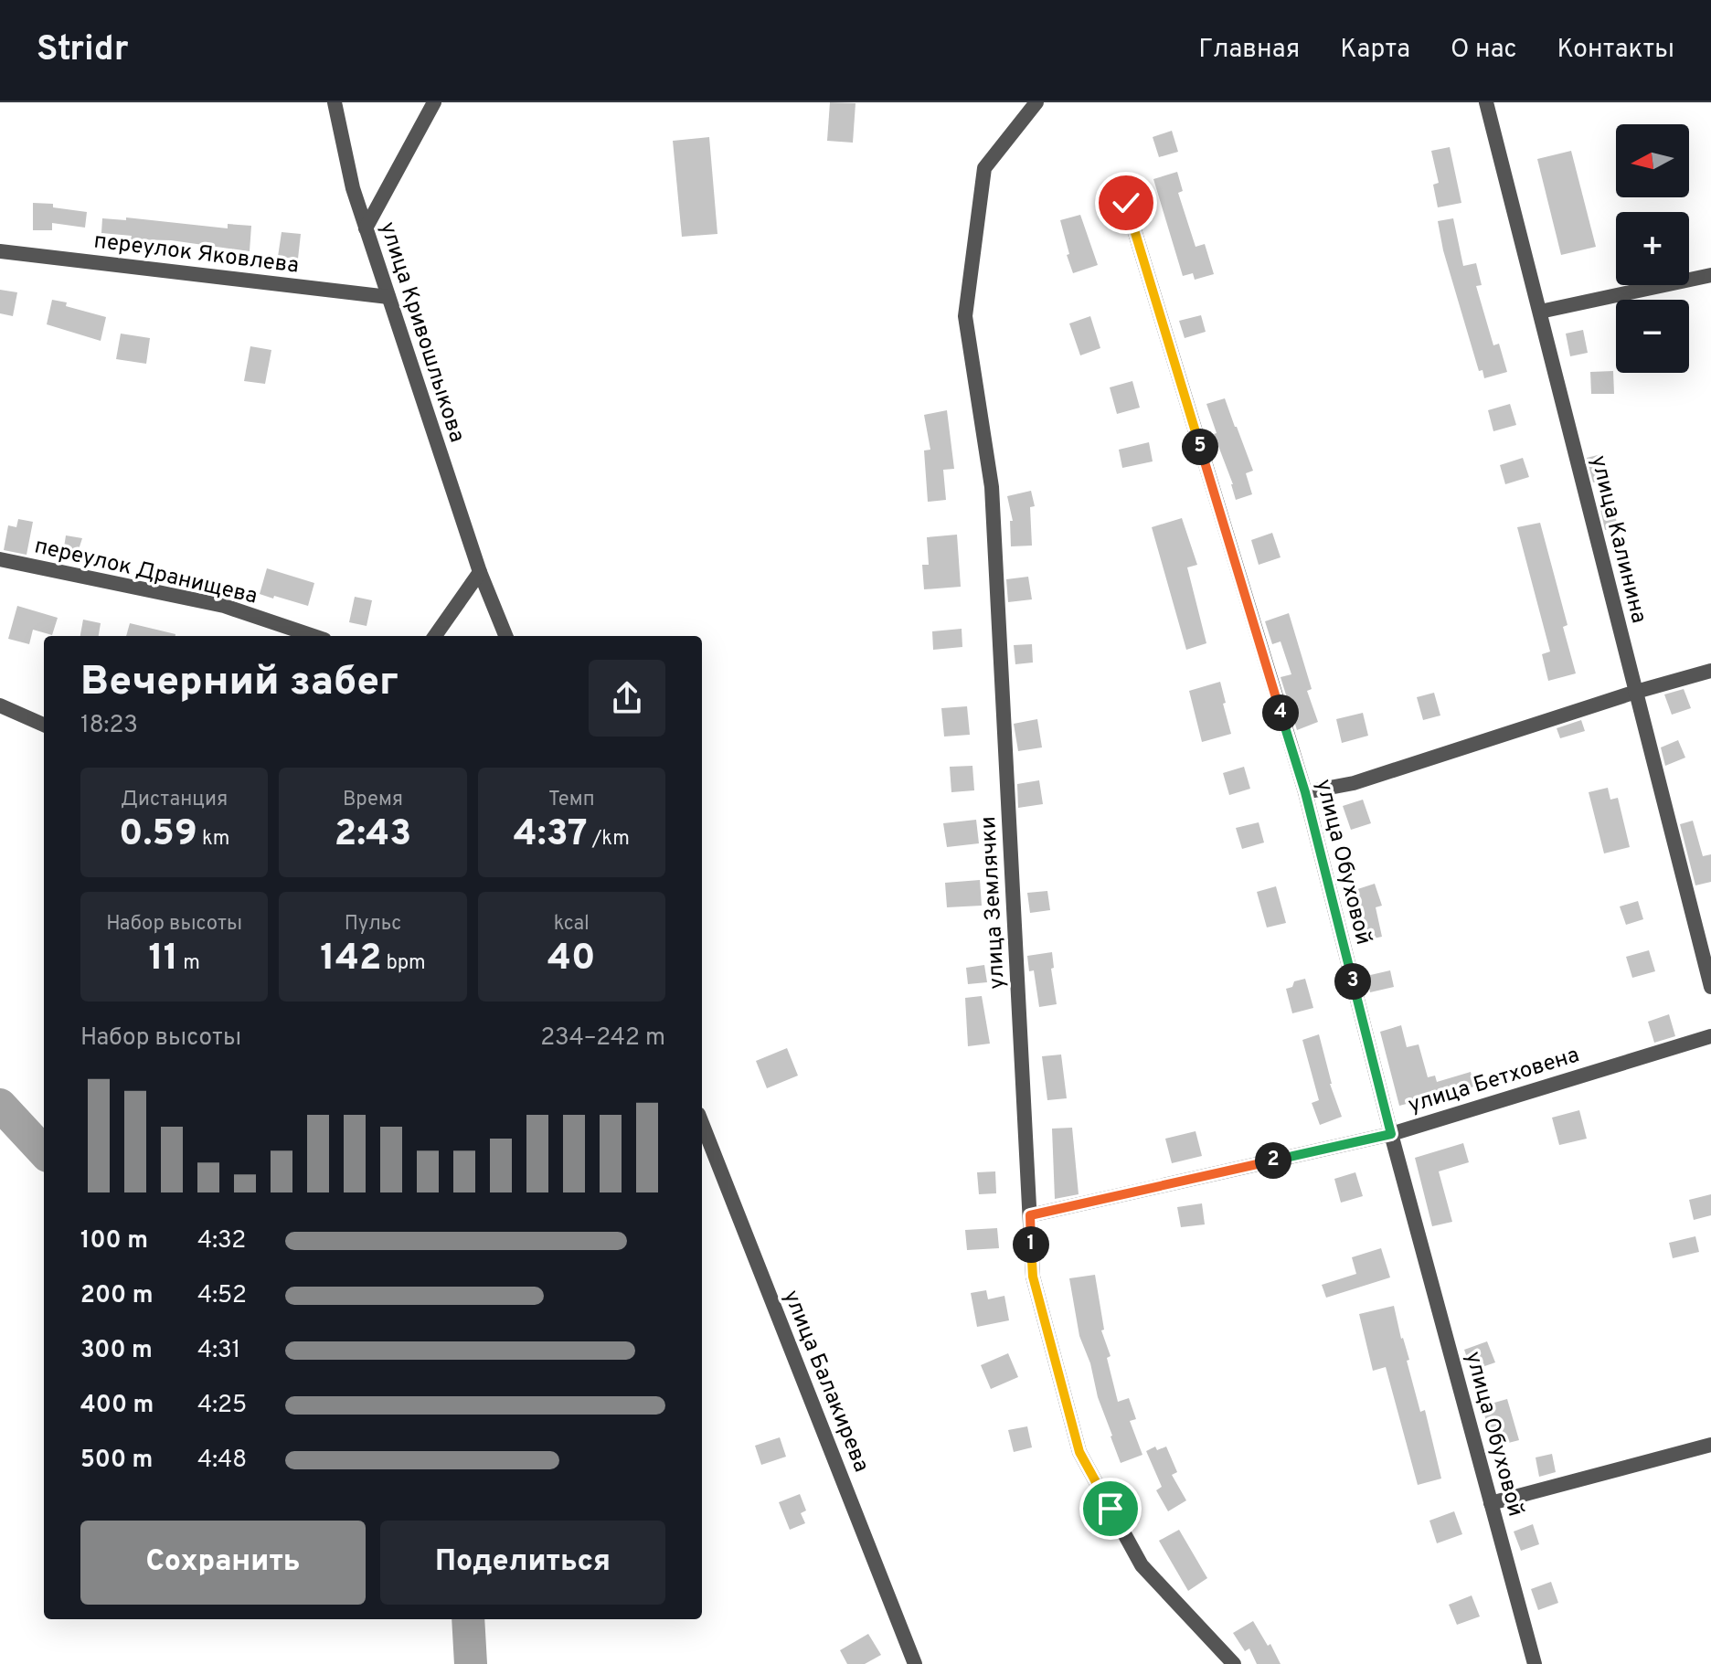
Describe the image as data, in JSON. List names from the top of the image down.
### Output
{
  "streets": {
    "street": [
      "переулок Яковлева",
      "улица Кривошлыкова",
      "улица Калинина",
      "переулок Дранищева",
      "улица Обуховой",
      "улица Землячки",
      "улица Бетховена",
      "улица Балакирева"
    ]
  },
  "crossings": [
    ["переулок Яковлева", "улица Кривошлыкова"],
    ["улица Обуховой", "улица Бетховена"],
    ["улица Землячки", "улица Бетховена"]
  ],
  "north": "left",
  "page": {
    "header": "Stridr",
    "nav": [
      "Главная",
      "Карта",
      "О нас",
      "Контакты"
    ],
    "map_buttons": ["+", "−"],
    "pins": [
      "5",
      "4",
      "3",
      "2",
      "1"
    ],
    "heading": ["Вечерний забег", "18:23"],
    "stats": [
      ["Дистанция", "0.59 km"],
      ["Время", "2:43"],
      ["Темп", "4:37 /km"],
      ["Набор высоты", "11 m"],
      ["Пульс", "142 bpm"],
      ["kcal", "40"]
    ],
    "chart": ["Набор высоты", "234–242 m"],
    "list": [
      {
        "name": "100 m",
        "note": "4:32"
      },
      {
        "name": "200 m",
        "note": "4:52"
      },
      {
        "name": "300 m",
        "note": "4:31"
      },
      {
        "name": "400 m",
        "note": "4:25"
      },
      {
        "name": "500 m",
        "note": "4:48"
      }
    ],
    "buttons": ["Сохранить", "Поделиться"]
  }
}
